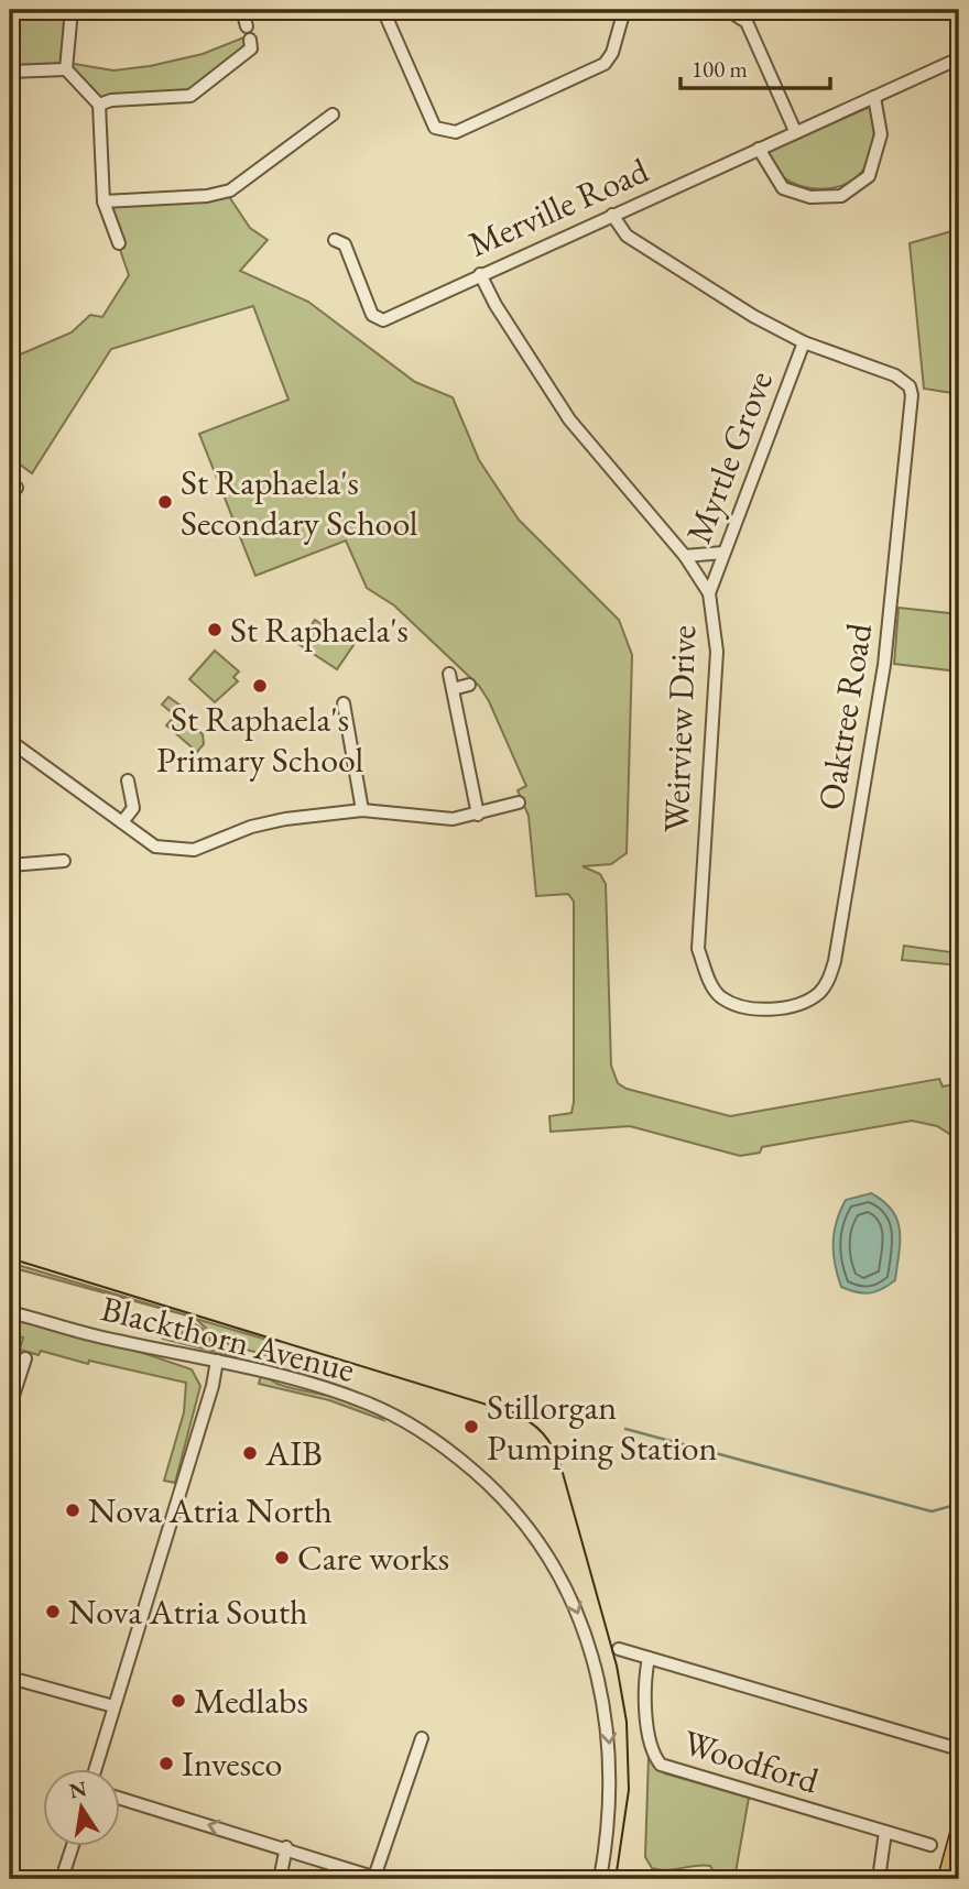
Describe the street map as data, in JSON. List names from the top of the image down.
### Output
{
  "streets": {
    "street": [
      "Merville Road",
      "Myrtle Grove",
      "Oaktree Road",
      "Weirview Drive",
      "Blackthorn Avenue",
      "Woodford"
    ]
  },
  "crossings": [
    ["Merville Road", "Weirview Drive"],
    ["Myrtle Grove", "Oaktree Road"],
    ["Myrtle Grove", "Weirview Drive"],
    ["Oaktree Road", "Weirview Drive"]
  ],
  "one_way": ["Blackthorn Avenue"],
  "places": [
    "St Raphaela's Secondary School",
    "St Raphaela's",
    "St Raphaela's Primary School",
    "Stillorgan Pumping Station",
    "AIB",
    "Nova Atria North",
    "Care works",
    "Nova Atria South",
    "Medlabs",
    "Invesco"
  ],
  "scale_bar": "100 m",
  "north": "top"
}
